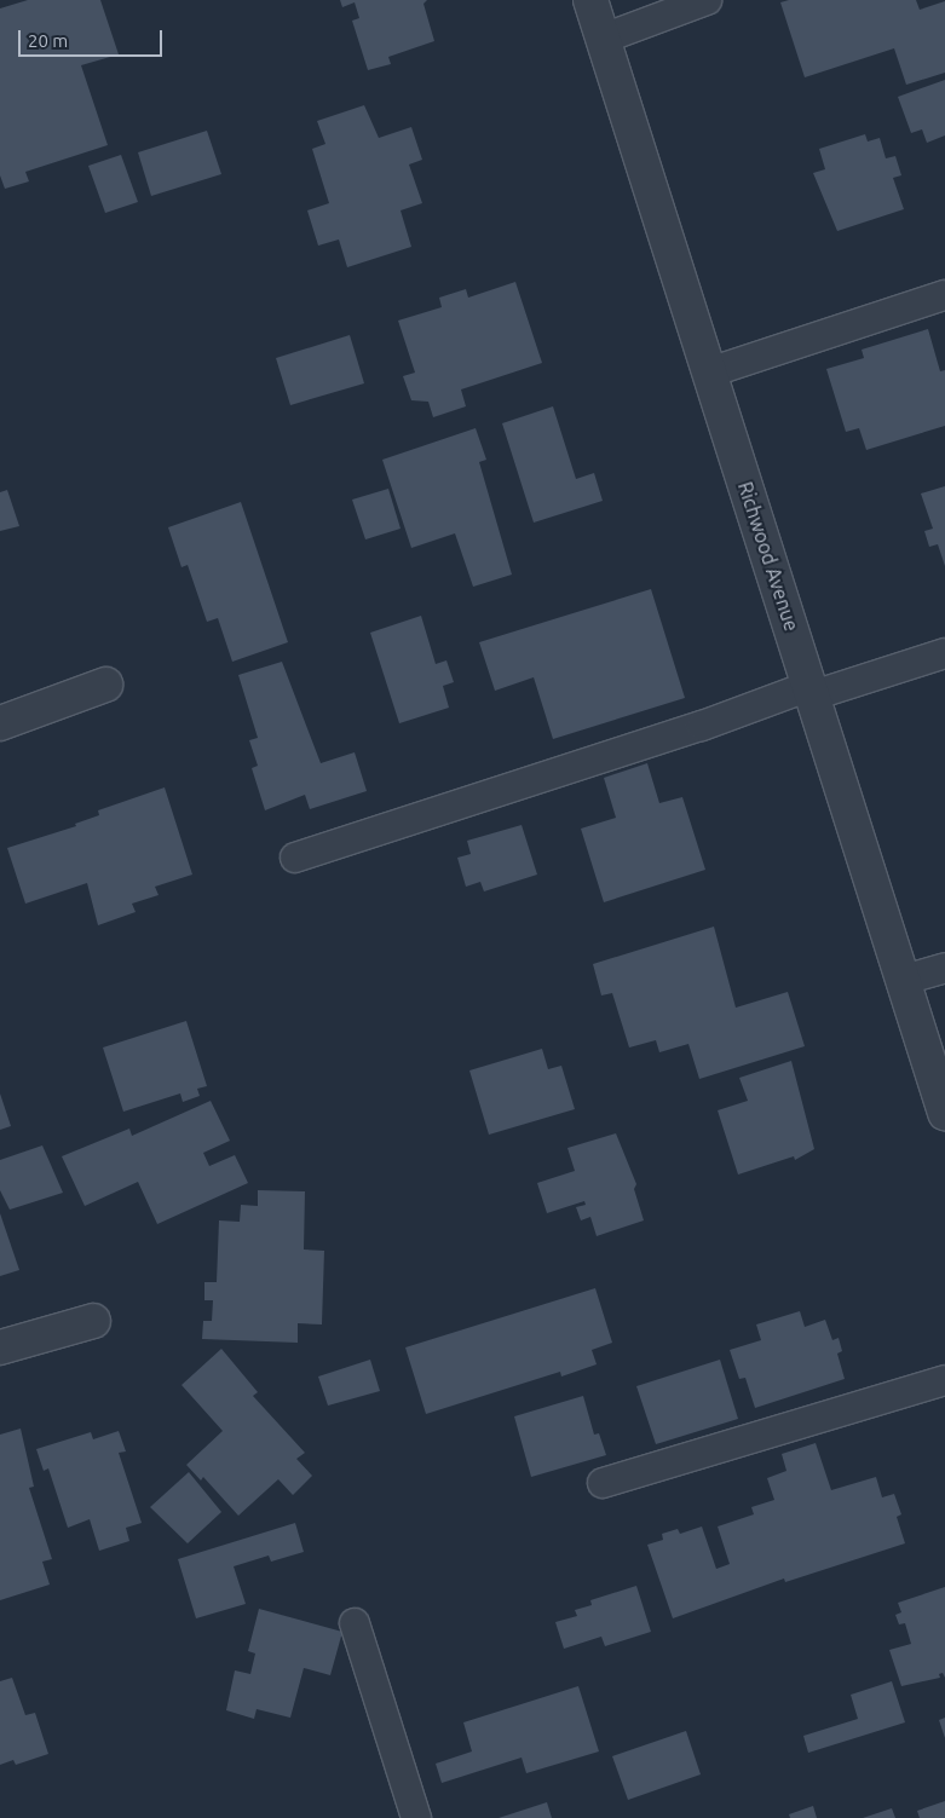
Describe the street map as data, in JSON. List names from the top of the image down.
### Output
{
  "streets": {
    "street": ["Richwood Avenue"]
  },
  "scale_bar": "20 m"
}
